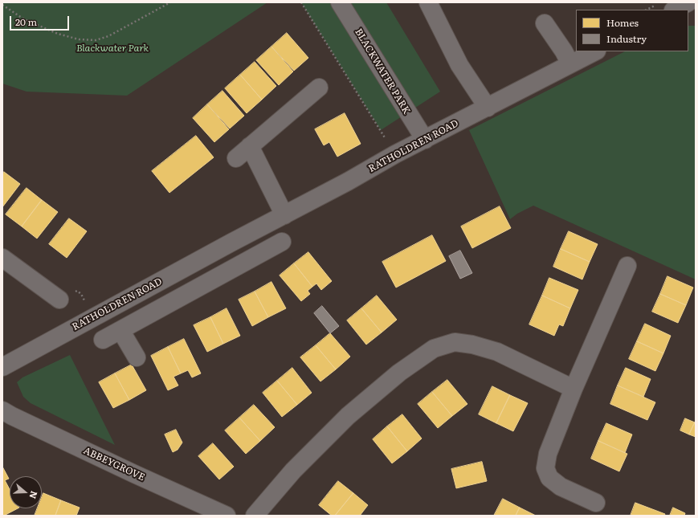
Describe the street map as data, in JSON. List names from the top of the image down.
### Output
{
  "streets": {
    "street": ["BLACKWATER PARK", "RATHOLDREN ROAD", "ABBEYGROVE"]
  },
  "crossings": [
    ["BLACKWATER PARK", "RATHOLDREN ROAD"]
  ],
  "parks": ["Blackwater Park"],
  "legend": ["Homes", "Industry"],
  "scale_bar": "20 m",
  "north": "right"
}
